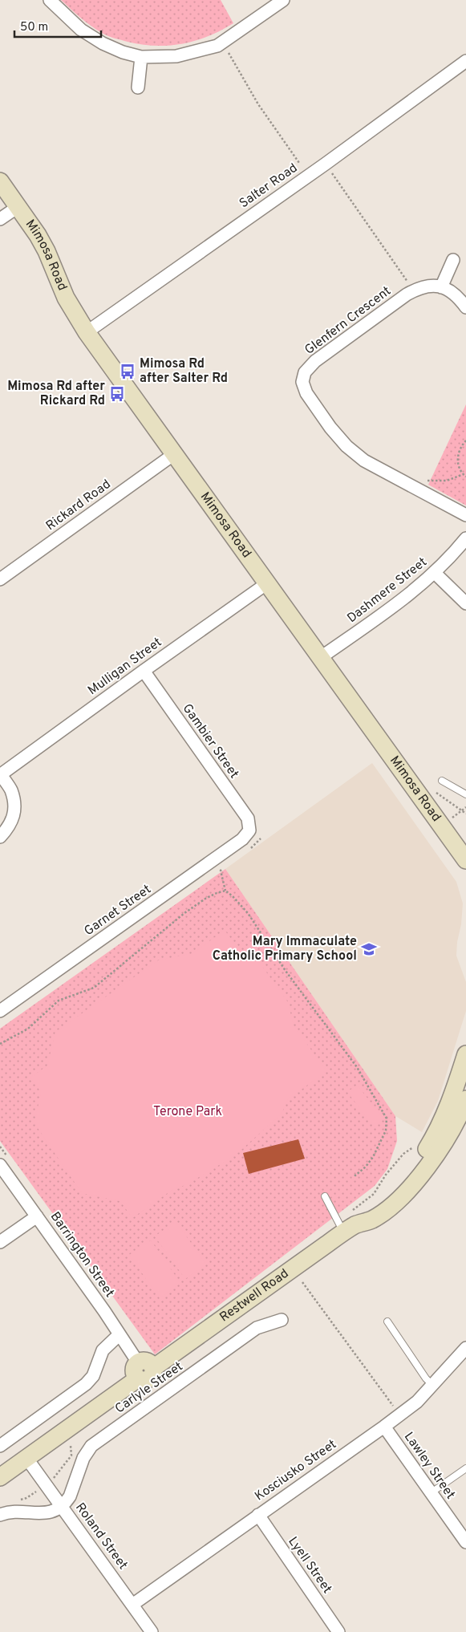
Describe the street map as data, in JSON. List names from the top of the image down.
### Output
{
  "streets": {
    "main road": ["Mimosa Road", "Restwell Road"],
    "street": [
      "Salter Road",
      "Glenfern Crescent",
      "Rickard Road",
      "Dashmere Street",
      "Mulligan Street",
      "Gambier Street",
      "Garnet Street",
      "Barrington Street",
      "Carlyle Street",
      "Lawley Street",
      "Kosciusko Street",
      "Roland Street",
      "Lyell Street"
    ]
  },
  "crossings": [
    ["Salter Road", "Mimosa Road"],
    ["Mimosa Road", "Rickard Road"],
    ["Mimosa Road", "Dashmere Street"],
    ["Mimosa Road", "Mulligan Street"],
    ["Mulligan Street", "Gambier Street"],
    ["Gambier Street", "Garnet Street"],
    ["Barrington Street", "Restwell Road"],
    ["Restwell Road", "Roland Street"],
    ["Carlyle Street", "Roland Street"],
    ["Lawley Street", "Kosciusko Street"],
    ["Kosciusko Street", "Roland Street"],
    ["Kosciusko Street", "Lyell Street"]
  ],
  "parks": ["Terone Park"],
  "places": {
    "bus stop": ["Mimosa Rd after Salter Rd", "Mimosa Rd after Rickard Rd"],
    "school or university": ["Mary Immaculate Catholic Primary School"]
  },
  "scale_bar": "50 m"
}
